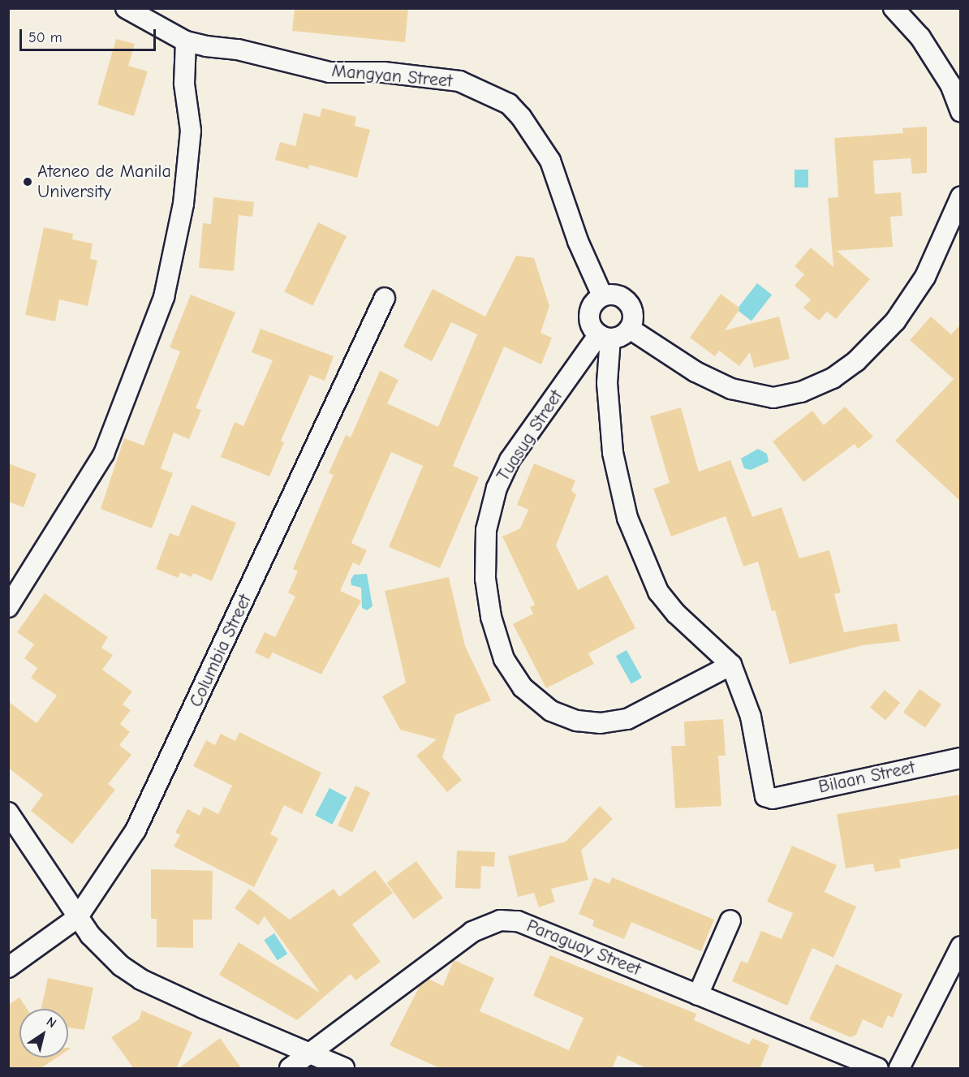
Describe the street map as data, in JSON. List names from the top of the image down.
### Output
{
  "streets": {
    "street": [
      "Mangyan Street",
      "Tuasug Street",
      "Columbia Street",
      "Bilaan Street",
      "Paraguay Street"
    ]
  },
  "crossings": [
    ["Mangyan Street", "Tuasug Street"],
    ["Tuasug Street", "Bilaan Street"]
  ],
  "places": ["Ateneo de Manila University"],
  "scale_bar": "50 m",
  "north": "top right"
}
